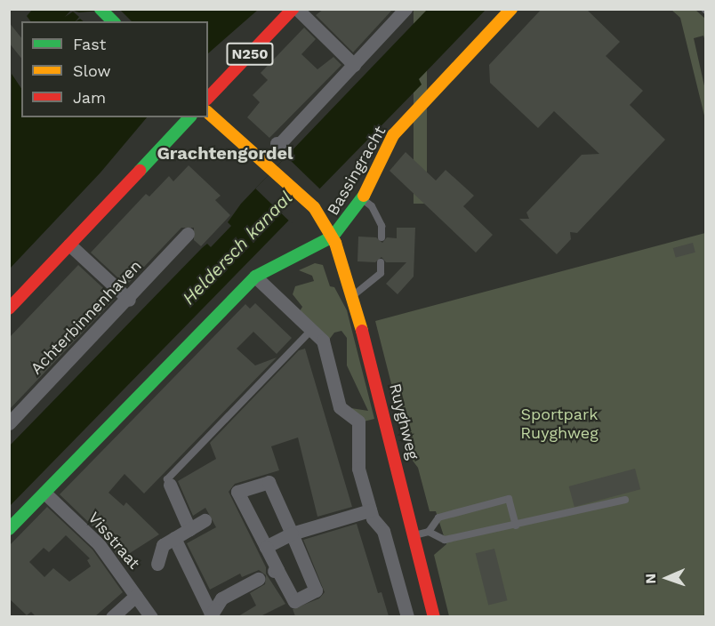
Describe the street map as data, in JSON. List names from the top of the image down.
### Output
{
  "streets": {
    "street": [
      "N250",
      "Bassingracht",
      "Achterbinnenhaven",
      "Ruyghweg",
      "Visstraat"
    ]
  },
  "crossings": [
    ["Bassingracht", "Ruyghweg"],
    ["Bassingracht", "Visstraat"]
  ],
  "districts": ["Grachtengordel"],
  "water": ["Heldersch kanaal"],
  "parks": ["Sportpark Ruyghweg"],
  "legend": ["Fast", "Slow", "Jam"],
  "north": "left"
}
